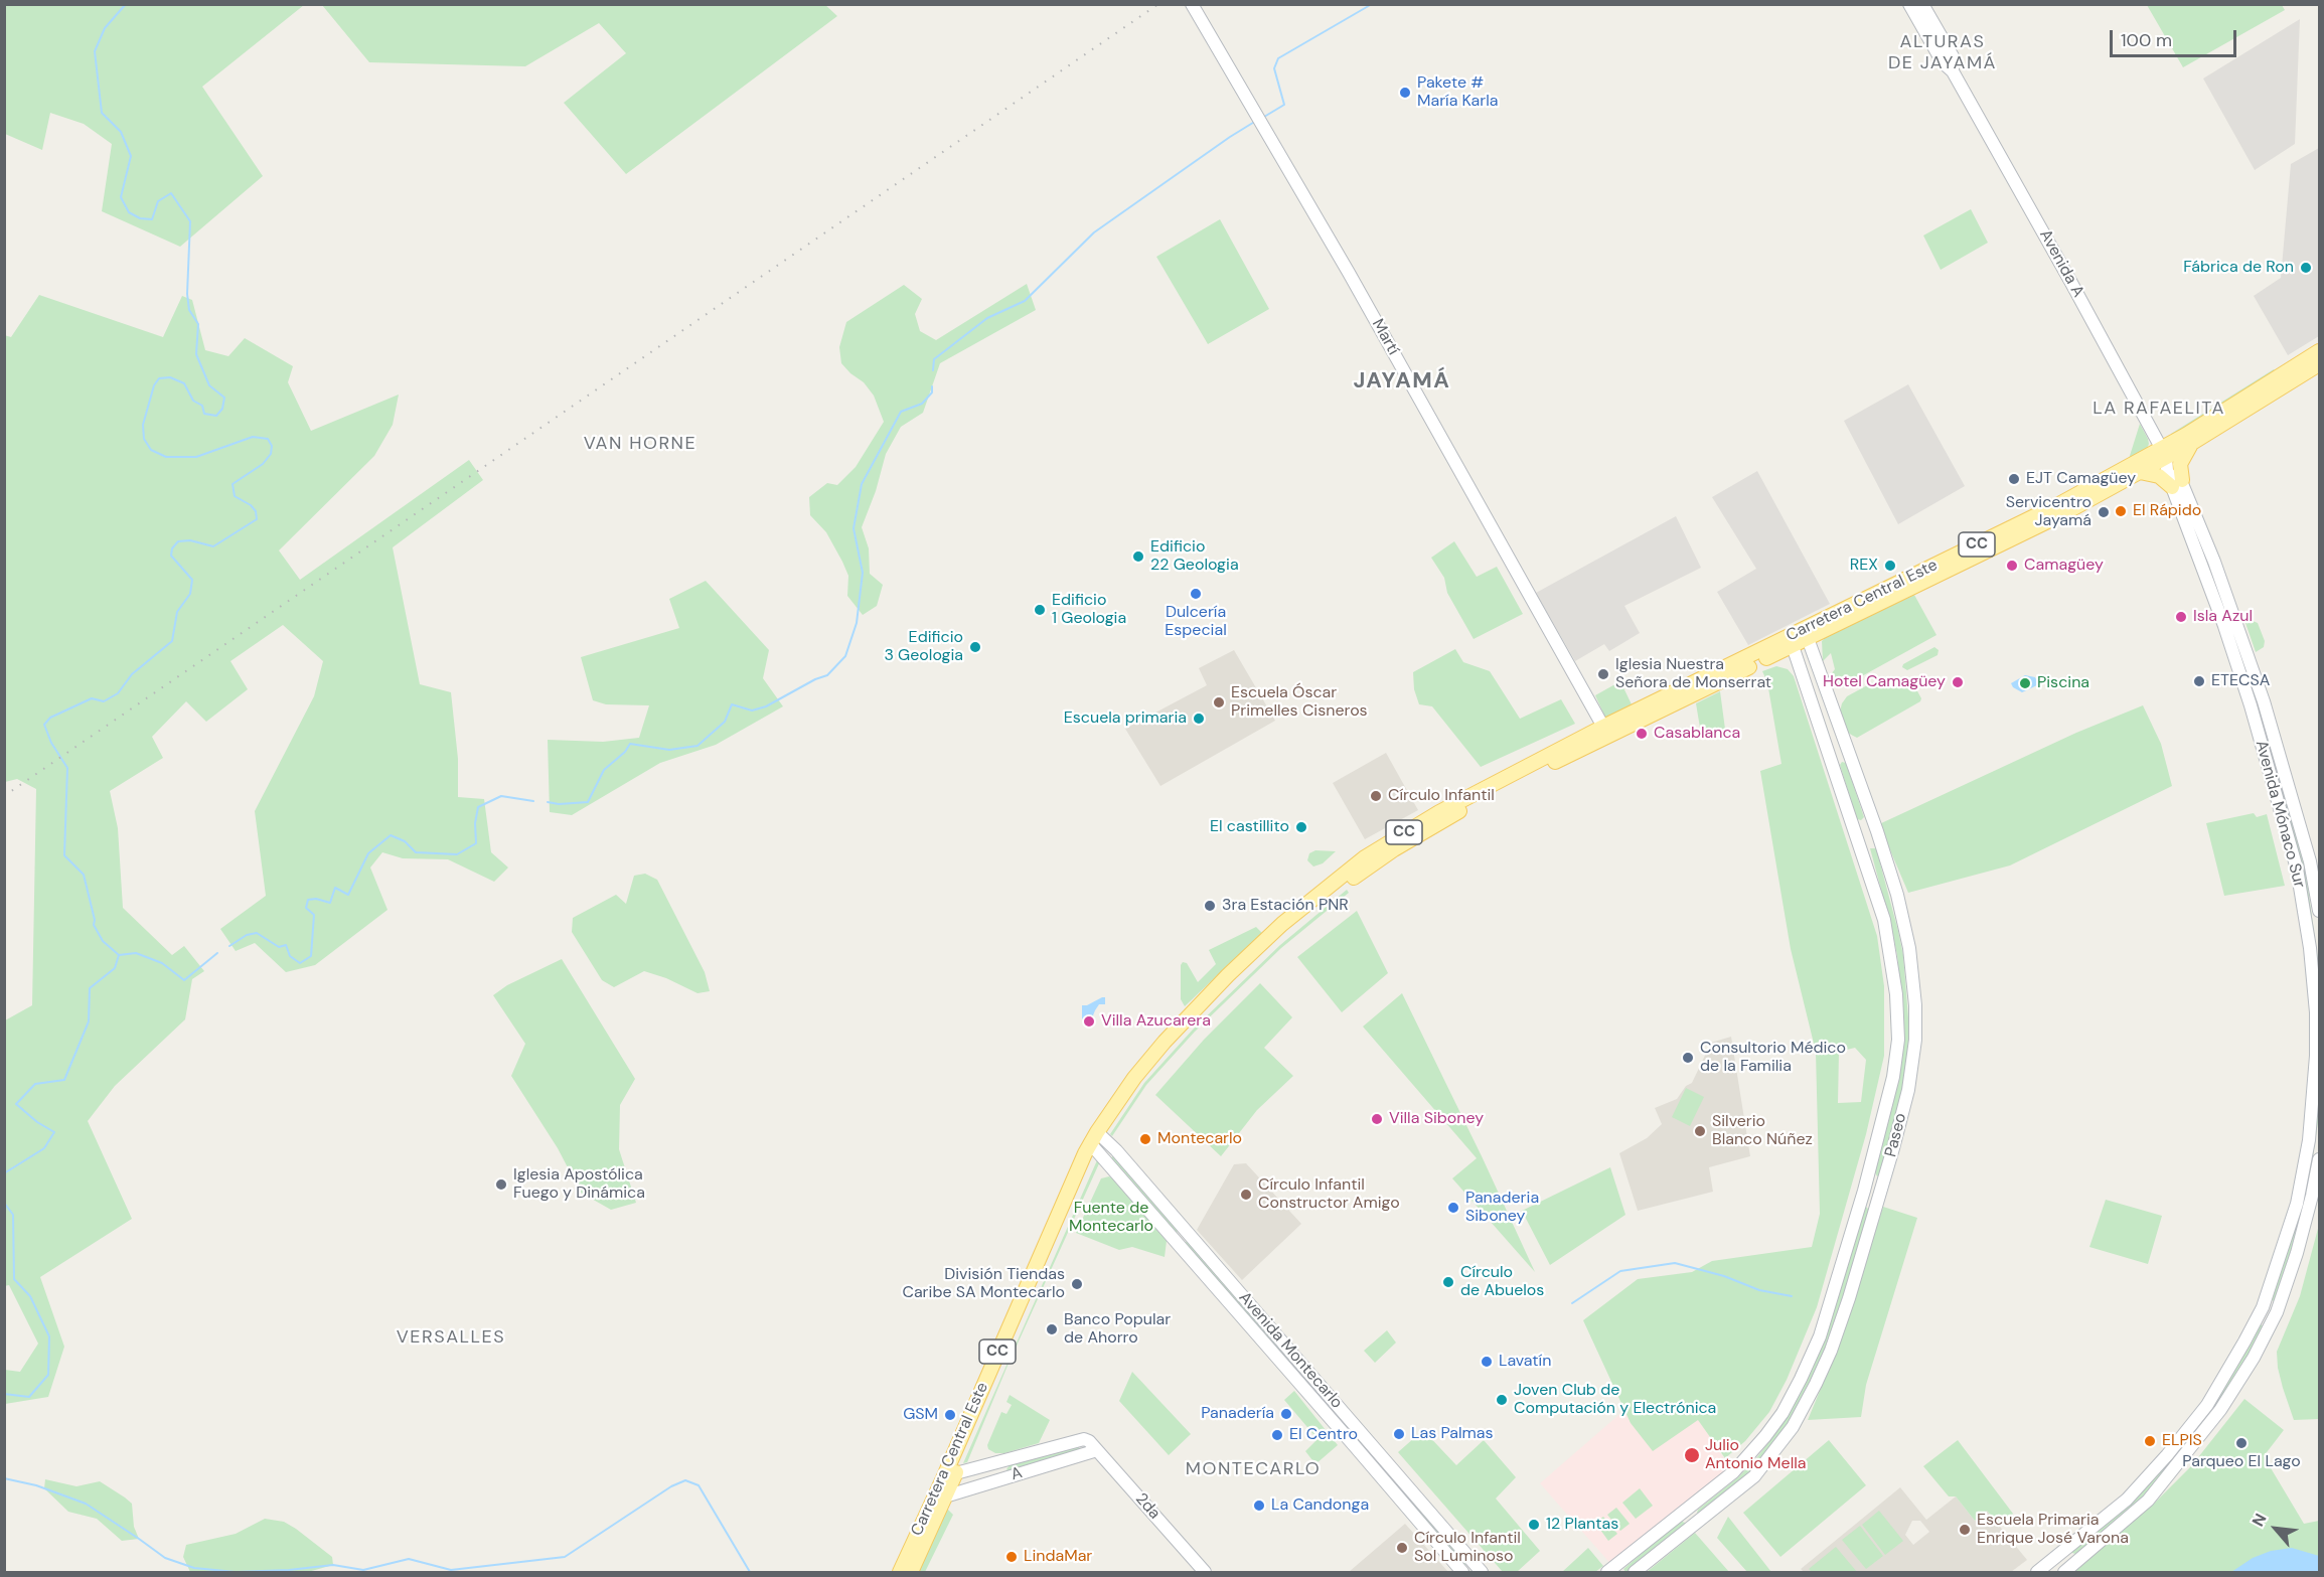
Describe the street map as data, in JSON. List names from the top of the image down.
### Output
{
  "streets": {
    "main road": [
      "Avenida A",
      "Martí",
      "CC",
      "Carretera Central Este",
      "Avenida Mónaco Sur",
      "Paseo",
      "Avenida Montecarlo",
      "A",
      "2da"
    ]
  },
  "crossings": [
    ["Avenida A", "Carretera Central Este"],
    ["Avenida A", "Avenida Mónaco Sur"],
    ["Martí", "Carretera Central Este"],
    ["Carretera Central Este", "Avenida Mónaco Sur"],
    ["Carretera Central Este", "Paseo"],
    ["Carretera Central Este", "Avenida Montecarlo"],
    ["Carretera Central Este", "A"],
    ["A", "2da"]
  ],
  "districts": [
    "ALTURAS DE JAYAMÁ",
    "JAYAMÁ",
    "LA RAFAELITA",
    "VAN HORNE",
    "VERSALLES",
    "MONTECARLO"
  ],
  "parks": ["Fuente de Montecarlo"],
  "places": [
    "Pakete # María Karla",
    "Fábrica de Ron",
    "EJT Camagüey",
    "El Rápido",
    "Servicentro Jayamá",
    "Edificio 22 Geologia",
    "REX",
    "Camagüey",
    "Dulcería Especial",
    "Edificio 1 Geologia",
    "Isla Azul",
    "Edificio 3 Geologia",
    "Iglesia Nuestra Señora de Monserrat",
    "ETECSA",
    "Hotel Camagüey",
    "Piscina",
    "Escuela Óscar Primelles Cisneros",
    "Escuela primaria",
    "Casablanca",
    "Círculo Infantil",
    "El castillito",
    "3ra Estación PNR",
    "Villa Azucarera",
    "Consultorio Médico de la Familia",
    "Villa Siboney",
    "Silverio Blanco Núñez",
    "Montecarlo",
    "Iglesia Apostólica Fuego y Dinámica",
    "Círculo Infantil Constructor Amigo",
    "Panaderia Siboney",
    "Círculo de Abuelos",
    "División Tiendas Caribe SA Montecarlo",
    "Banco Popular de Ahorro",
    "Lavatín",
    "Joven Club de Computación y Electrónica",
    "Panadería",
    "GSM",
    "Las Palmas",
    "El Centro",
    "ELPIS",
    "Parqueo El Lago",
    "Julio Antonio Mella",
    "La Candonga",
    "12 Plantas",
    "Escuela Primaria Enrique José Varona",
    "Círculo Infantil Sol Luminoso",
    "LindaMar"
  ],
  "scale_bar": "100 m",
  "north": "top left"
}
